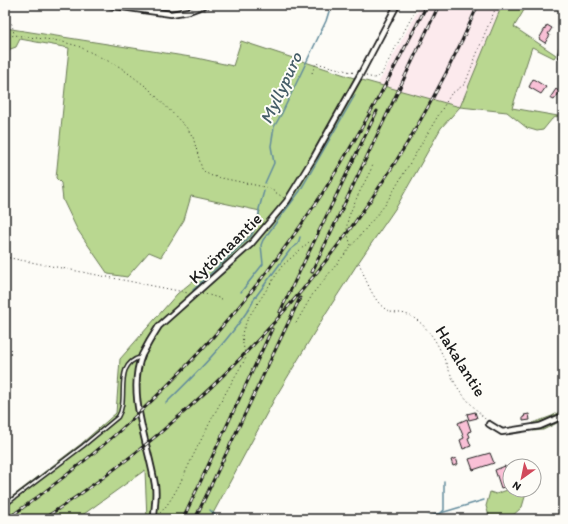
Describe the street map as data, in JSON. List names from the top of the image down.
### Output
{
  "streets": {
    "street": ["Kytömaantie"],
    "path": ["Hakalantie"]
  },
  "water": ["Myllypuro"],
  "north": "bottom left"
}
